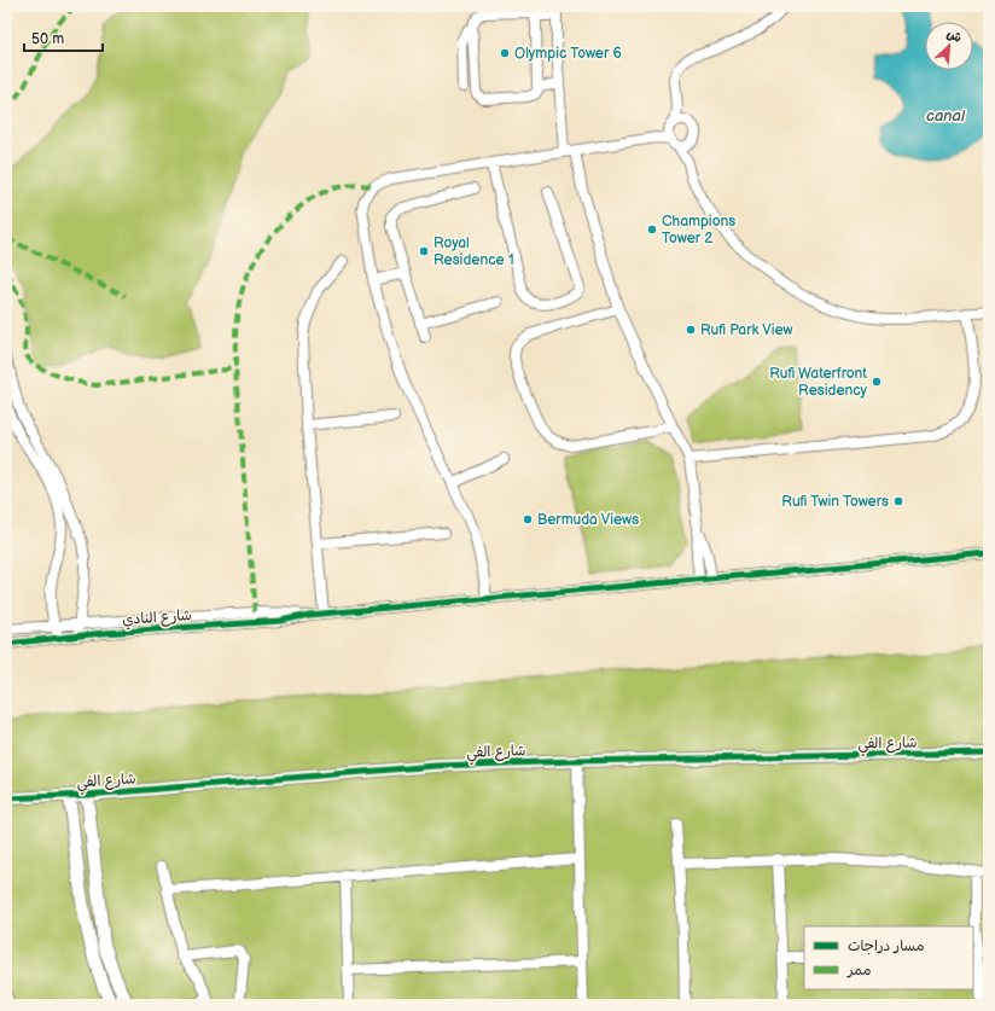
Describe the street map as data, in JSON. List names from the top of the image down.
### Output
{
  "streets": {
    "street": ["شارع النادي", "شارع الفي"]
  },
  "water": ["canal"],
  "places": [
    "Olympic Tower 6",
    "Champions Tower 2",
    "Royal Residence 1",
    "Rufi Park View",
    "Rufi Waterfront Residency",
    "Rufi Twin Towers",
    "Bermuda Views"
  ],
  "legend": ["مسار دراجات", "ممر"],
  "scale_bar": "50 m",
  "north": "top right"
}
